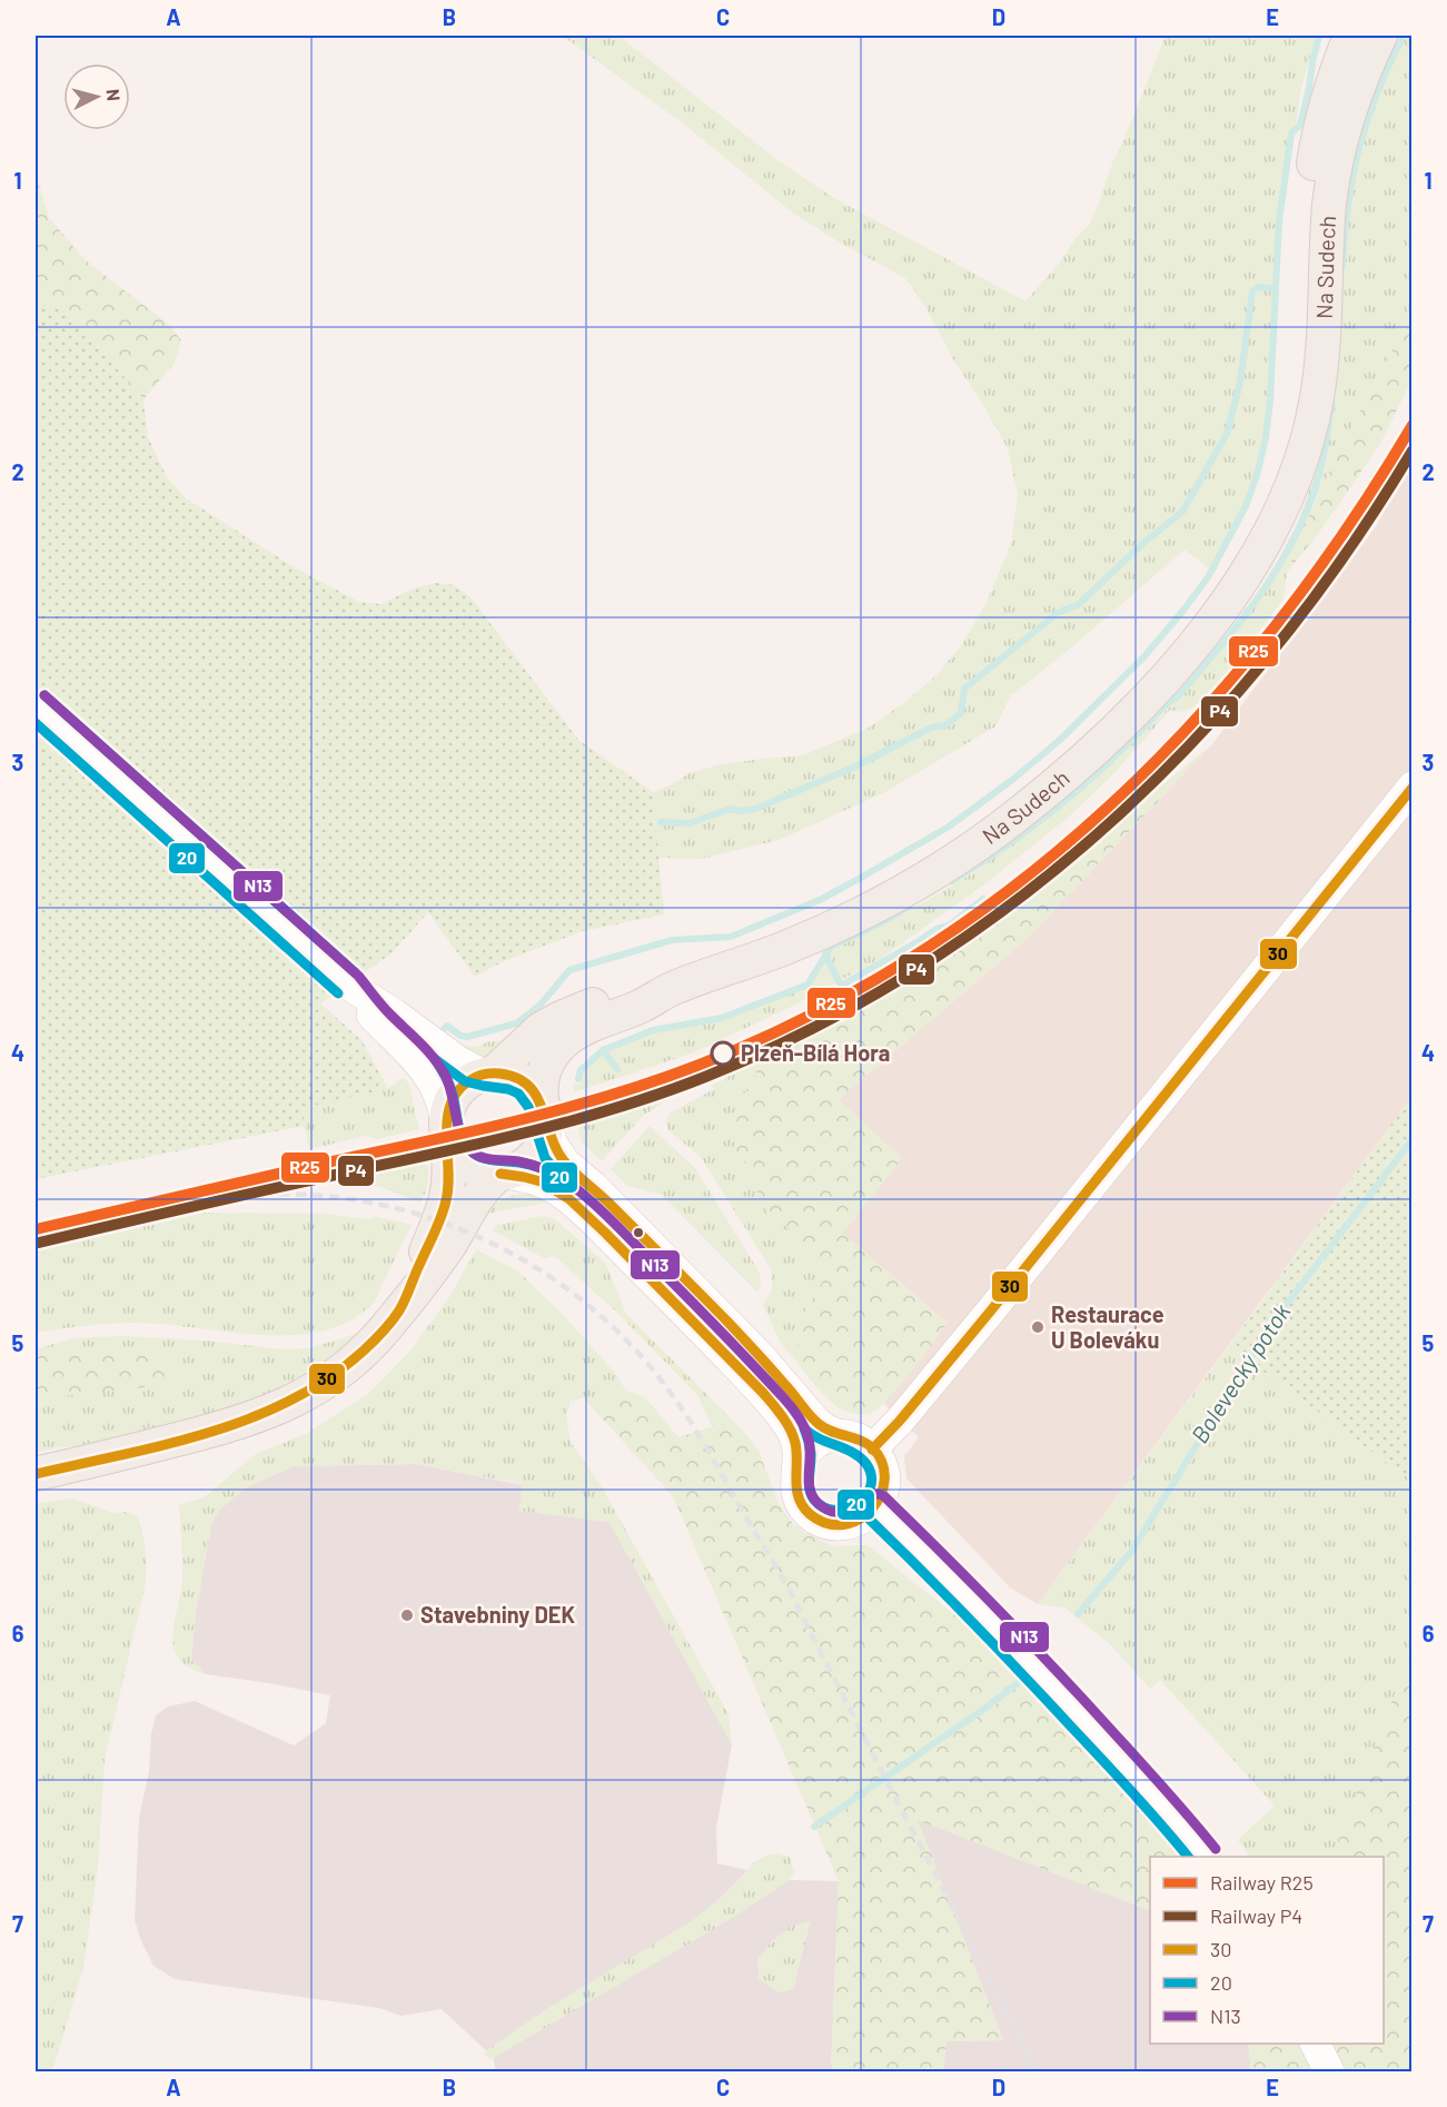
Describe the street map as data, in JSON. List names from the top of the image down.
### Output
{
  "streets": {
    "main road": ["Na Sudech"]
  },
  "water": ["Bolevecký potok"],
  "places": ["Plzeň-Bílá Hora", "Restaurace U Boleváku", "Stavebniny DEK"],
  "lines": [
    "rail line R25",
    "rail line P4",
    "transit line 20",
    "transit line N13",
    "transit line 30"
  ],
  "legend": [
    "Railway R25",
    "Railway P4",
    "30",
    "20",
    "N13"
  ],
  "north": "right",
  "grid": {
    "columns": [
      "A",
      "B",
      "C",
      "D",
      "E"
    ],
    "rows": [
      "1",
      "2",
      "3",
      "4",
      "5",
      "6",
      "7"
    ]
  }
}
